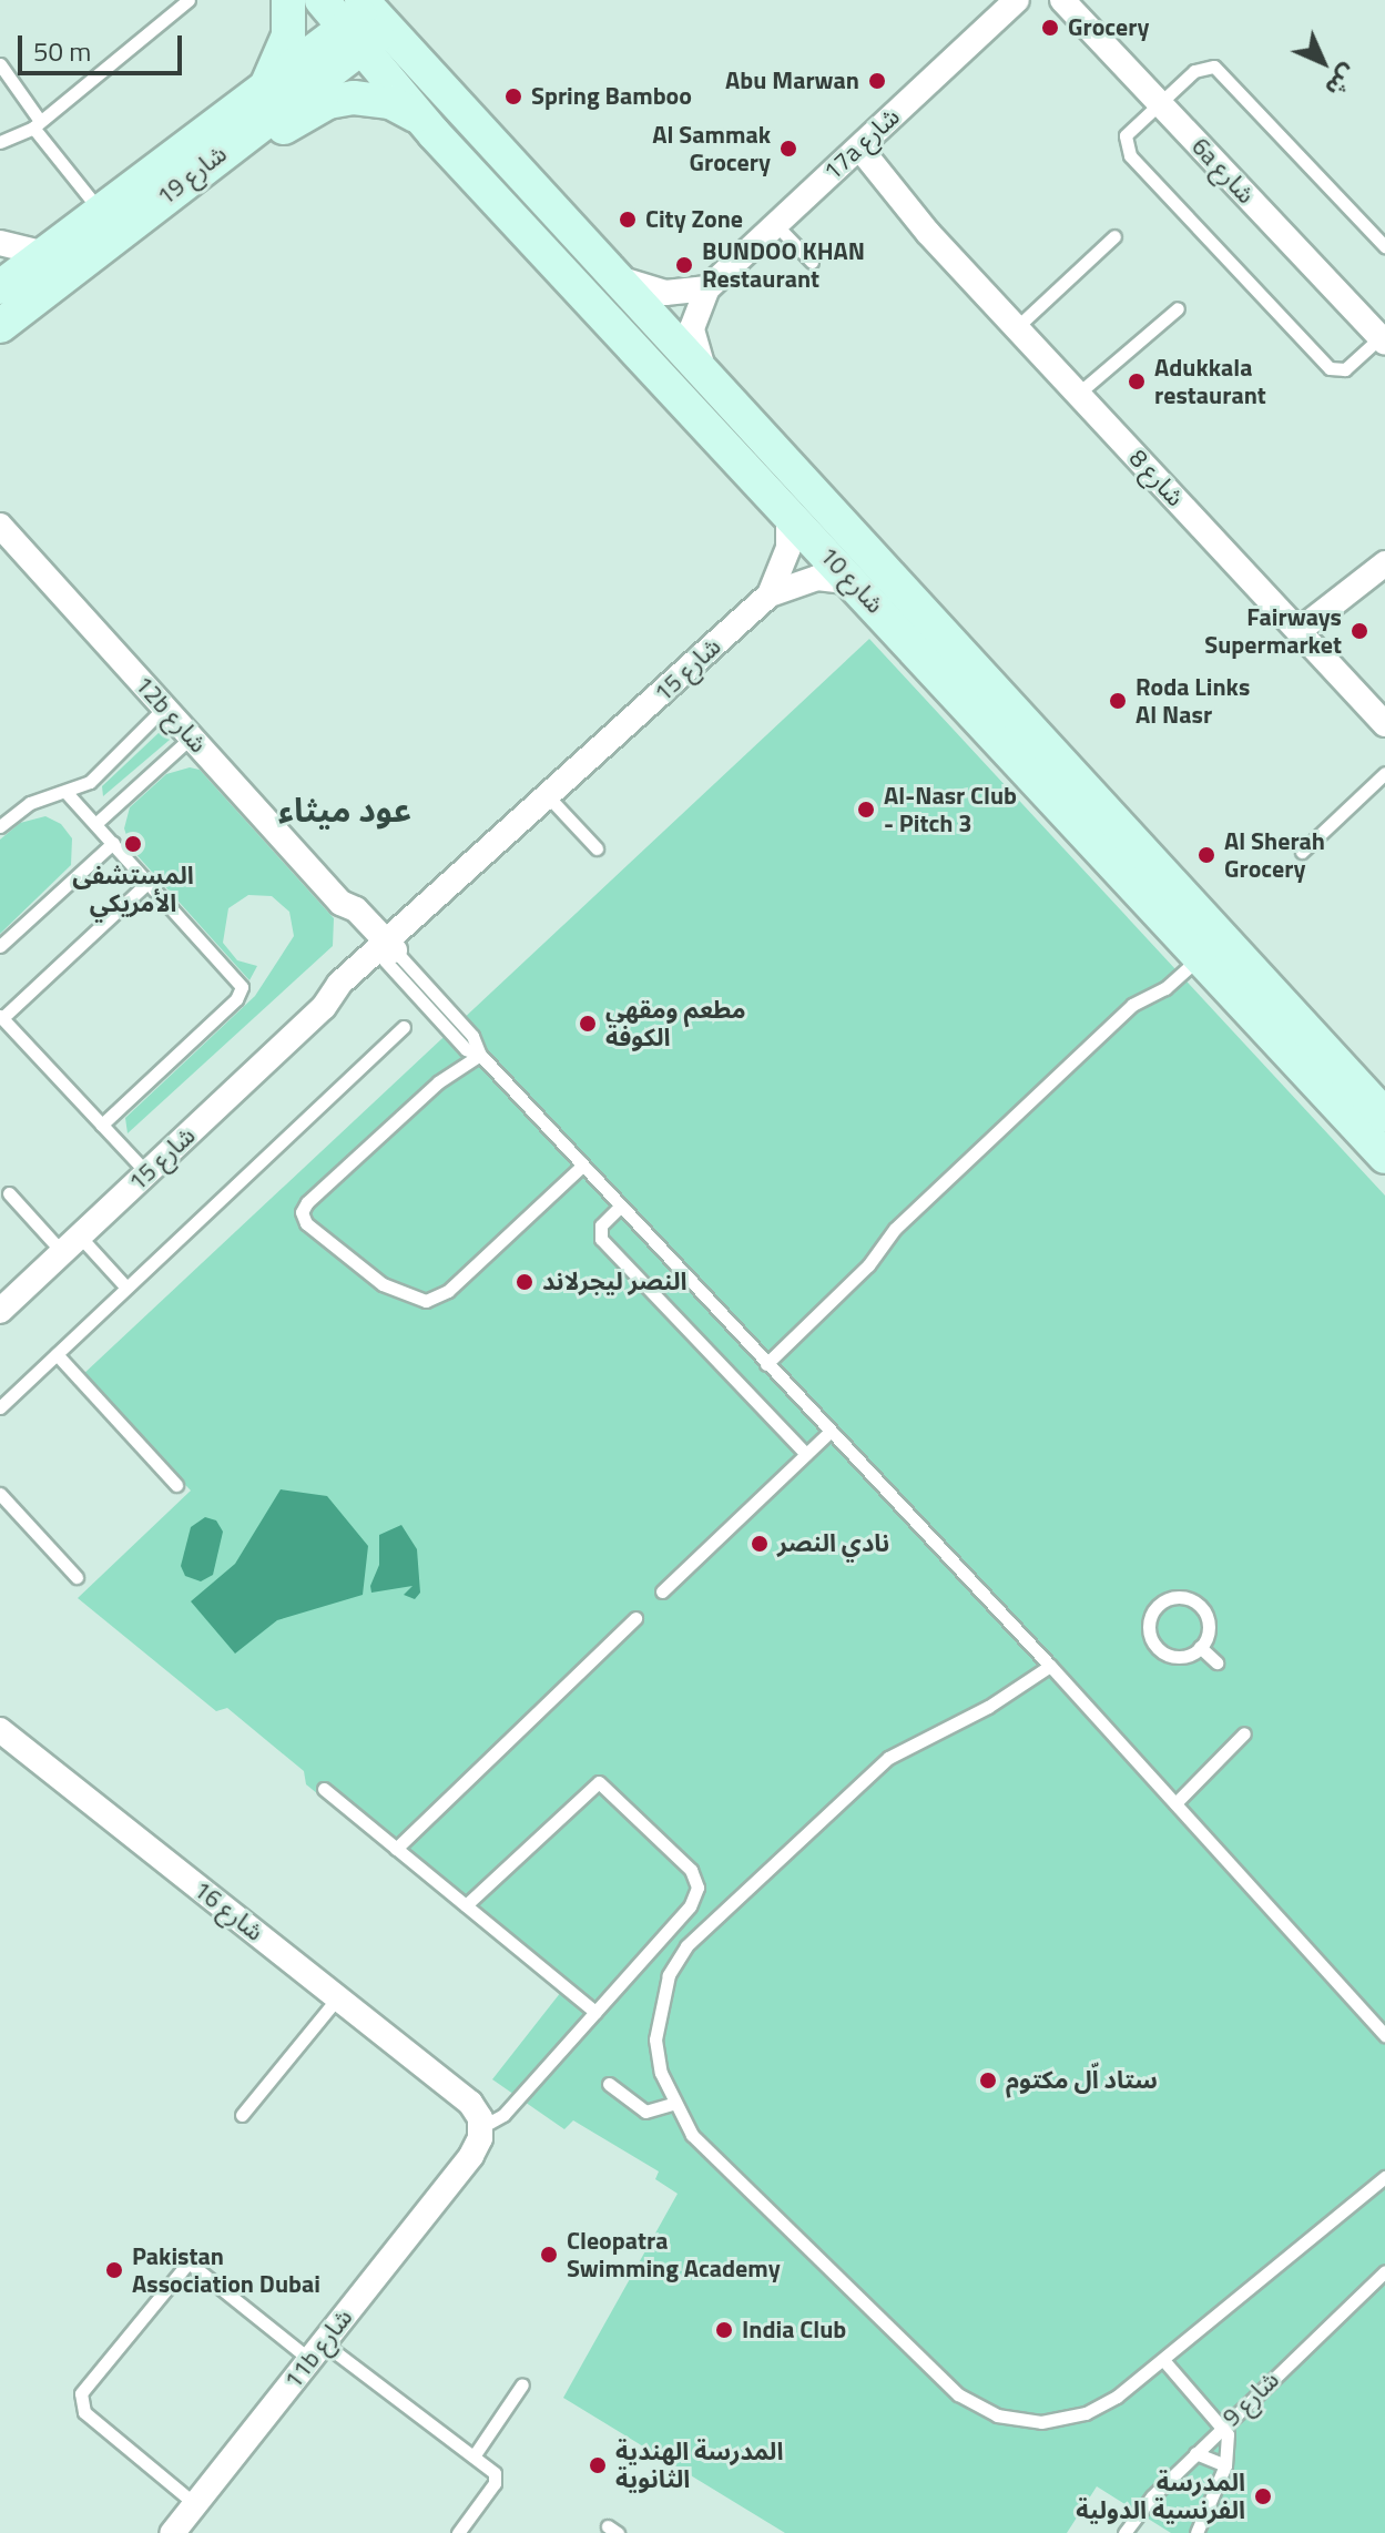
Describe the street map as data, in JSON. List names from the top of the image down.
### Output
{
  "streets": {
    "main road": ["شارع 19", "شارع 10"],
    "street": [
      "17a شارع",
      "6a شارع",
      "شارع 8",
      "شارع 15",
      "12b شارع",
      "شارع 16",
      "11b شارع"
    ],
    "lane": ["شارع 9"]
  },
  "crossings": [
    ["17a شارع", "شارع 8"],
    ["17a شارع", "شارع 10"],
    ["شارع 19", "شارع 10"],
    ["شارع 10", "شارع 15"],
    ["شارع 15", "12b شارع"],
    ["شارع 16", "11b شارع"]
  ],
  "districts": ["عود ميثاء"],
  "places": [
    "Grocery",
    "Abu Marwan",
    "Spring Bamboo",
    "Al Sammak Grocery",
    "City Zone",
    "BUNDOO KHAN Restaurant",
    "Adukkala restaurant",
    "Fairways Supermarket",
    "Roda Links Al Nasr",
    "Al-Nasr Club - Pitch 3",
    "المستشفى الأمريكي",
    "Al Sherah Grocery",
    "مطعم ومقهى الكوفة",
    "النصر ليجرلاند",
    "نادي النصر",
    "ستاد اّل مكتوم",
    "Cleopatra Swimming Academy",
    "Pakistan Association Dubai",
    "India Club",
    "المدرسة الهندية الثانوية",
    "المدرسة الفرنسية الدولية"
  ],
  "scale_bar": "50 m",
  "north": "bottom right"
}
